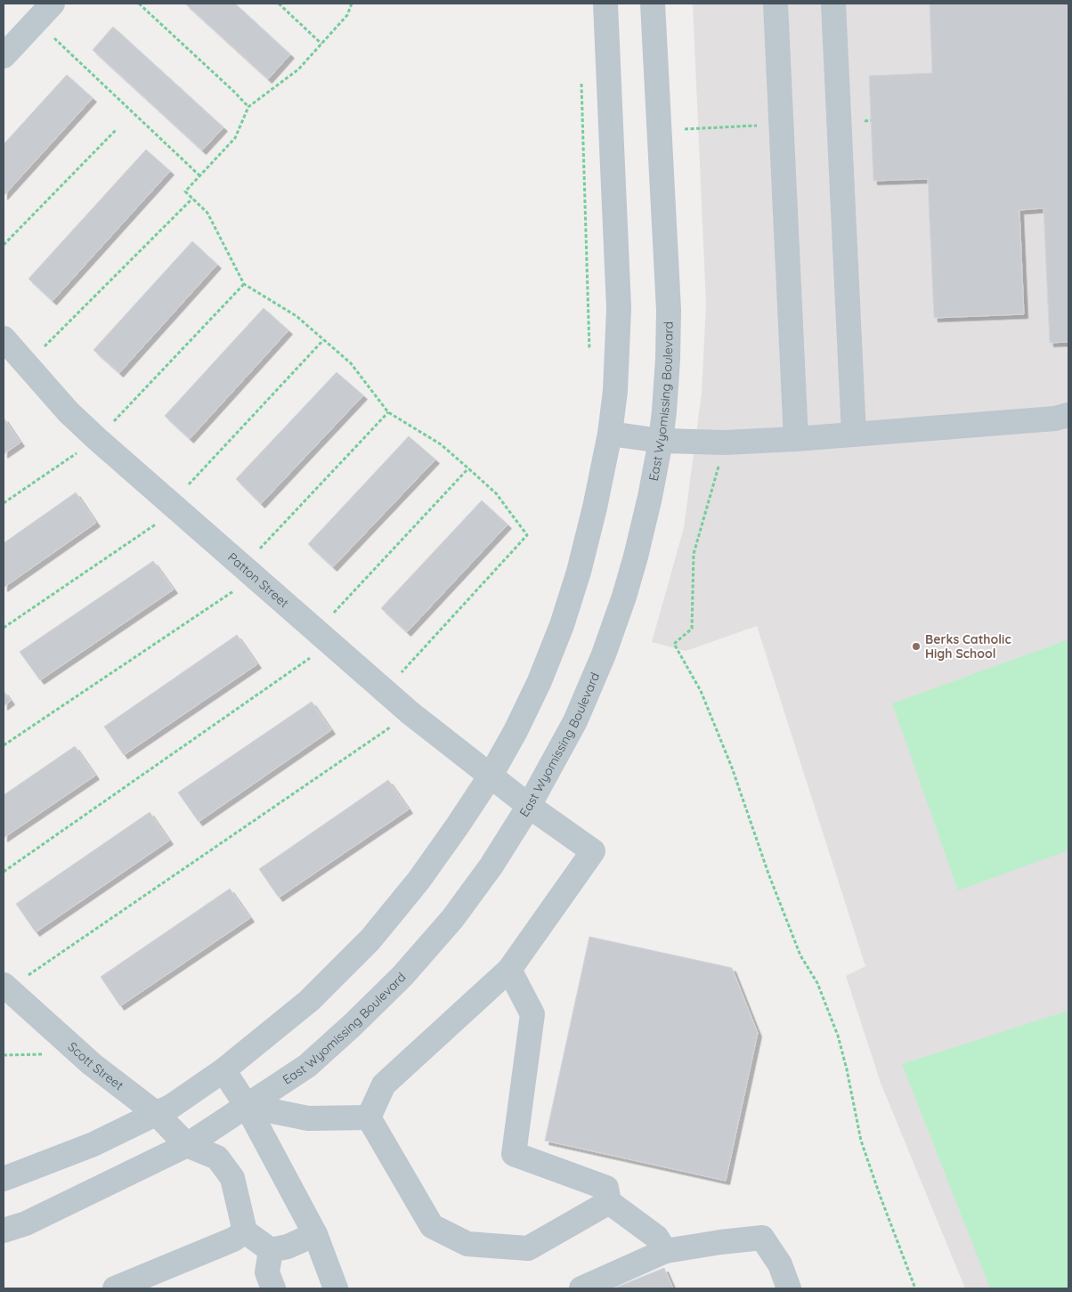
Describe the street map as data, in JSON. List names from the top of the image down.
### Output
{
  "streets": {
    "street": ["East Wyomissing Boulevard", "Patton Street", "Scott Street"]
  },
  "crossings": [
    ["East Wyomissing Boulevard", "Patton Street"],
    ["East Wyomissing Boulevard", "Scott Street"]
  ],
  "places": ["Berks Catholic High School"]
}
